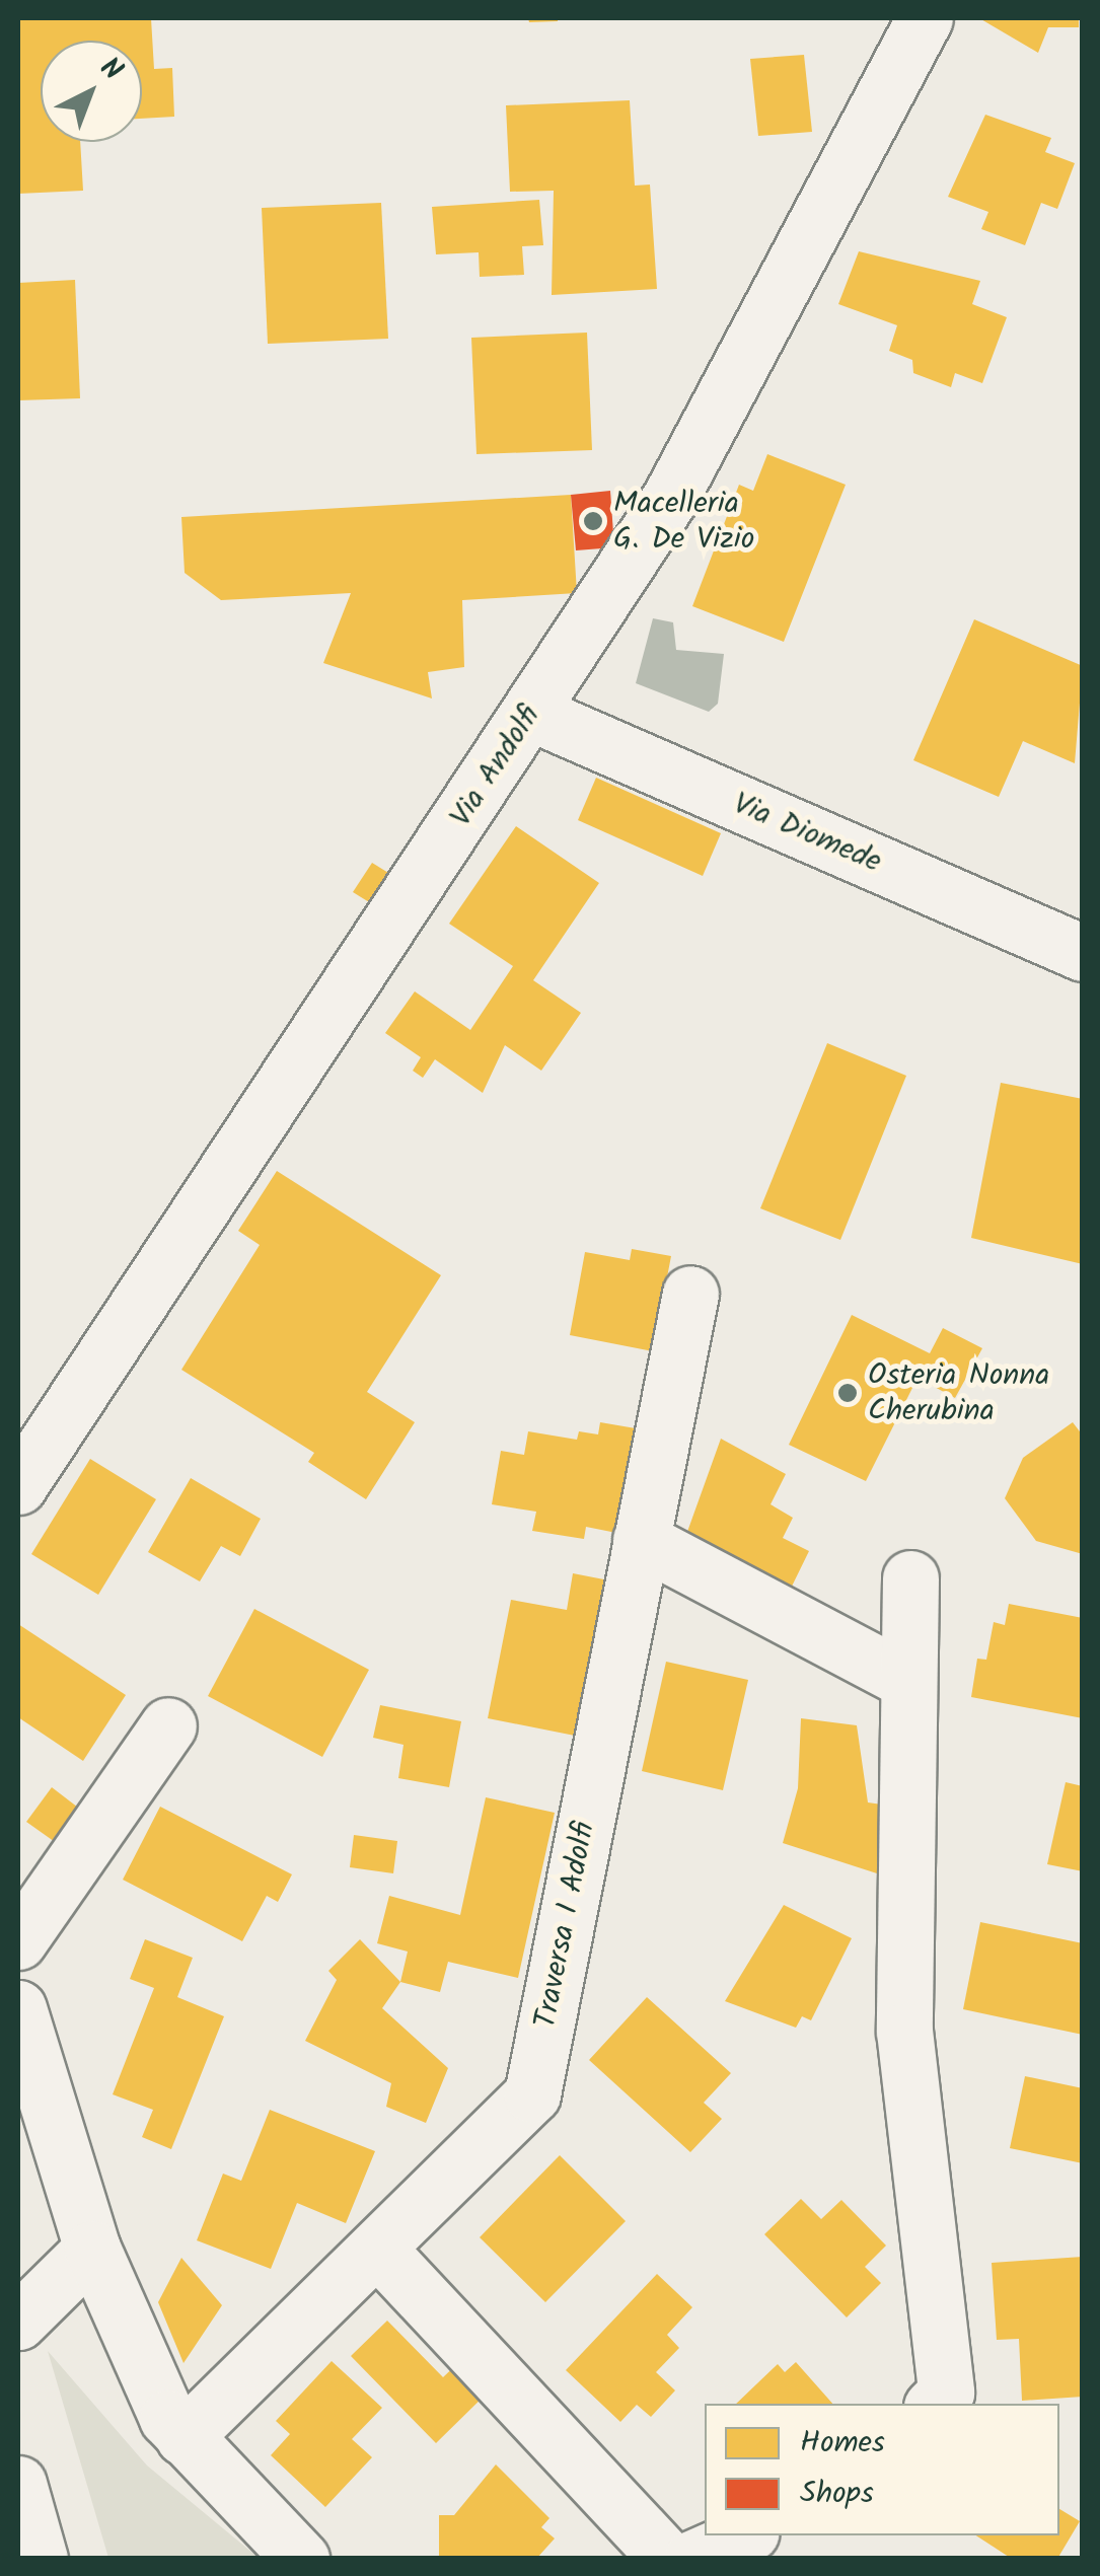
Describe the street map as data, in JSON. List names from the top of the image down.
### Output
{
  "streets": {
    "main road": ["Via Andolfi", "Via Diomede", "Traversa I Adolfi"]
  },
  "crossings": [
    ["Via Andolfi", "Via Diomede"]
  ],
  "places": ["Macelleria G. De Vizio", "Osteria Nonna Cherubina"],
  "legend": ["Homes", "Shops"],
  "north": "top right"
}
